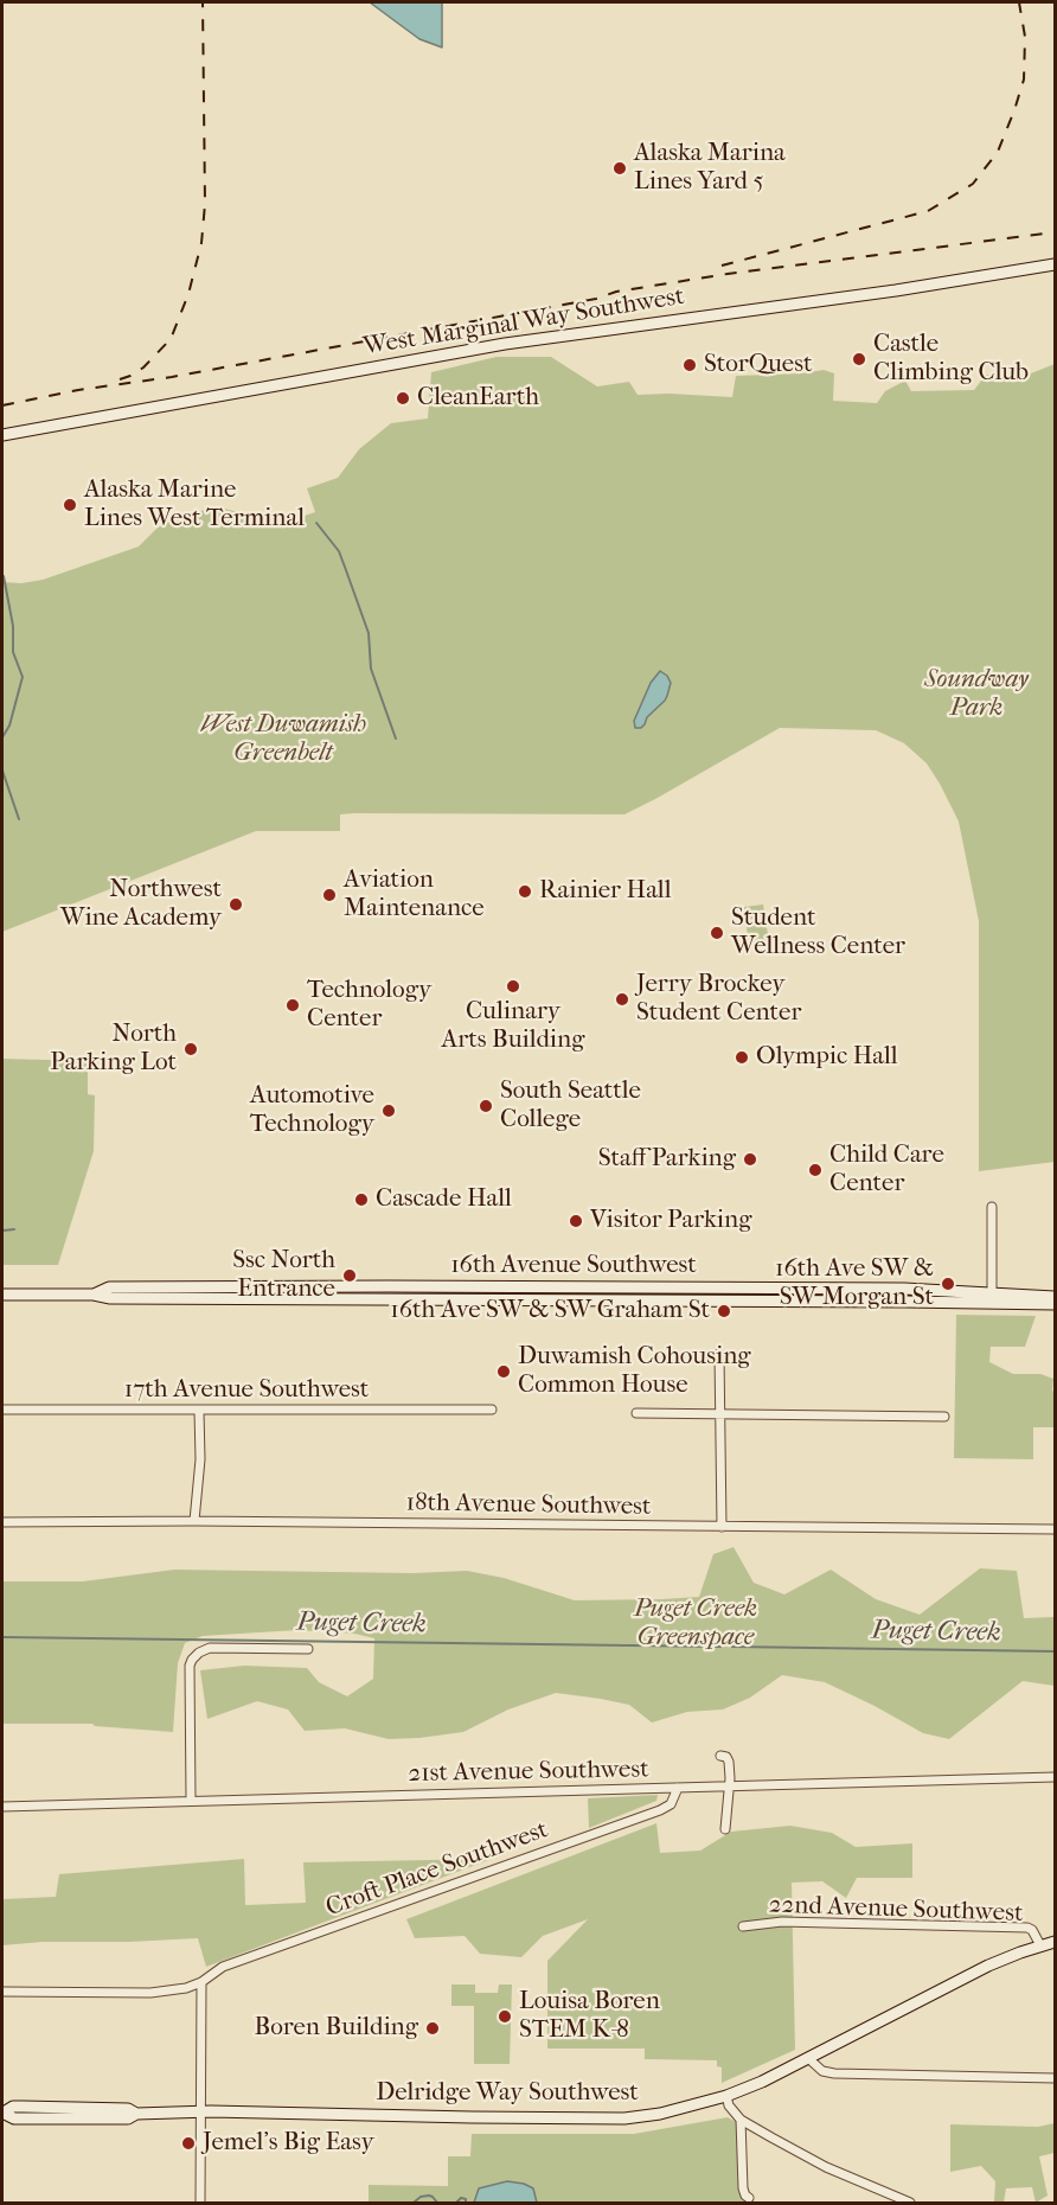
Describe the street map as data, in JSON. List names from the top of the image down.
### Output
{
  "streets": {
    "main road": ["West Marginal Way Southwest", "16th Avenue Southwest", "Delridge Way Southwest"],
    "street": [
      "17th Avenue Southwest",
      "18th Avenue Southwest",
      "21st Avenue Southwest",
      "Croft Place Southwest",
      "22nd Avenue Southwest"
    ]
  },
  "crossings": [
    ["21st Avenue Southwest", "Croft Place Southwest"],
    ["22nd Avenue Southwest", "Delridge Way Southwest"]
  ],
  "water": ["Puget Creek"],
  "parks": ["Soundway Park", "West Duwamish Greenbelt", "Puget Creek Greenspace"],
  "places": [
    "Alaska Marina Lines Yard 5",
    "Castle Climbing Club",
    "StorQuest",
    "CleanEarth",
    "Alaska Marine Lines West Terminal",
    "Rainier Hall",
    "Aviation Maintenance",
    "Northwest Wine Academy",
    "Student Wellness Center",
    "Culinary Arts Building",
    "Jerry Brockey Student Center",
    "Technology Center",
    "North Parking Lot",
    "Olympic Hall",
    "South Seattle College",
    "Automotive Technology",
    "Staff Parking",
    "Child Care Center",
    "Cascade Hall",
    "Visitor Parking",
    "Ssc North Entrance",
    "16th Ave SW & SW Morgan St",
    "16th Ave SW & SW Graham St",
    "Duwamish Cohousing Common House",
    "Louisa Boren STEM K-8",
    "Boren Building",
    "Jemel's Big Easy"
  ]
}
